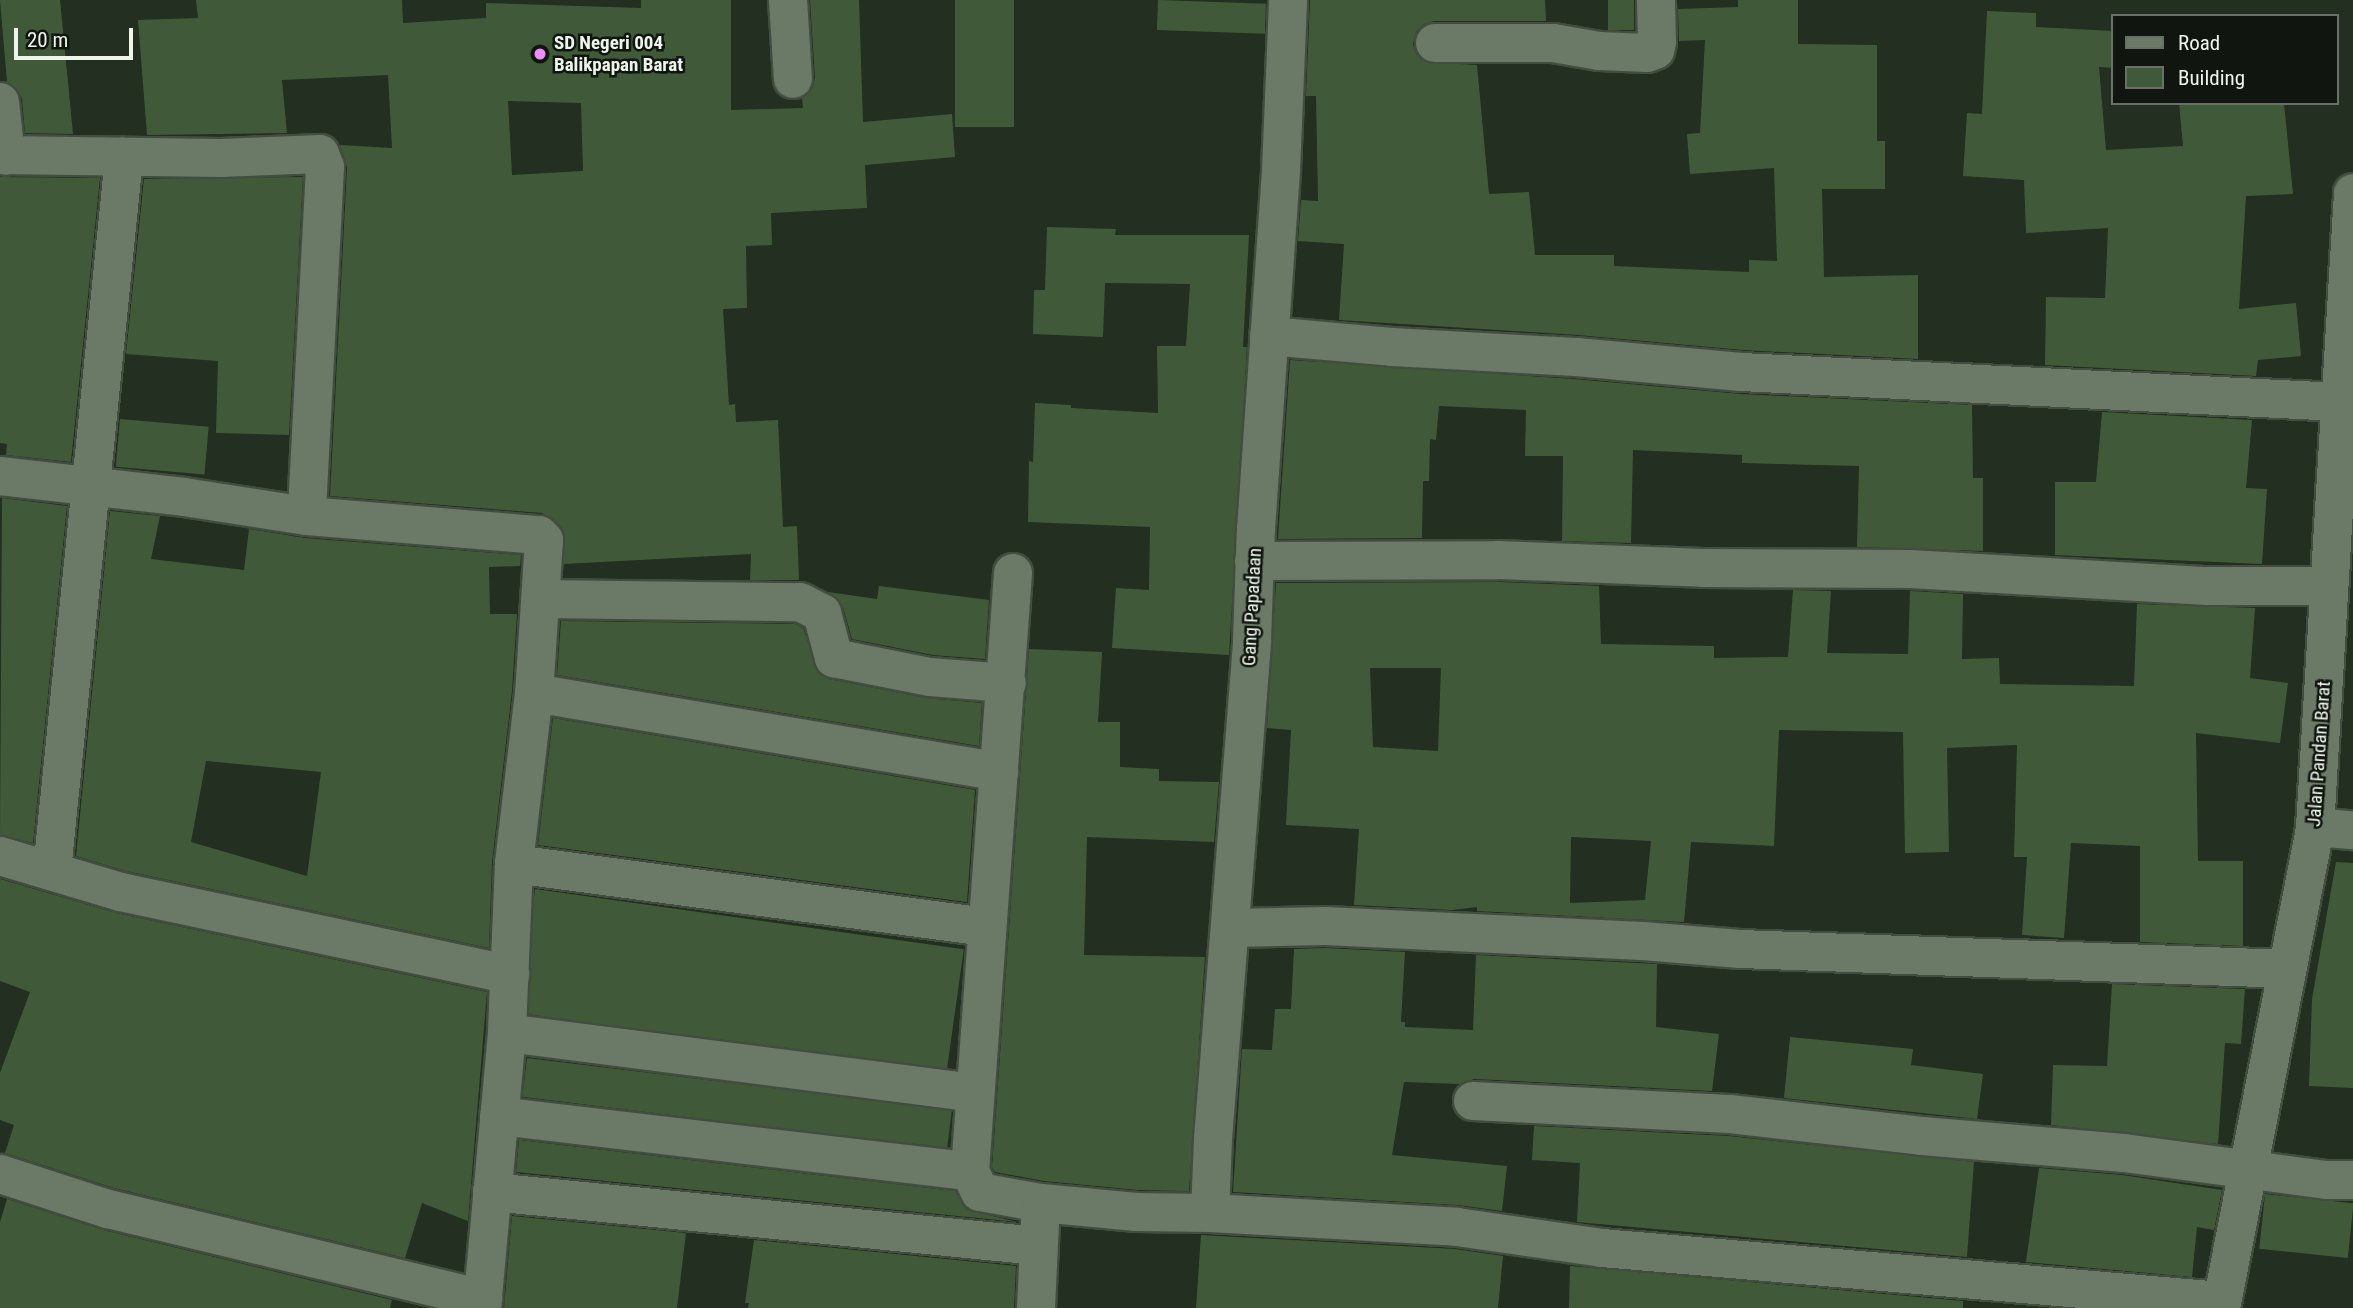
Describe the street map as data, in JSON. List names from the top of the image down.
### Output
{
  "streets": {
    "street": ["Gang Papadaan", "Jalan Pandan Barat"]
  },
  "places": ["SD Negeri 004 Balikpapan Barat"],
  "legend": ["Road", "Building"],
  "scale_bar": "20 m"
}
